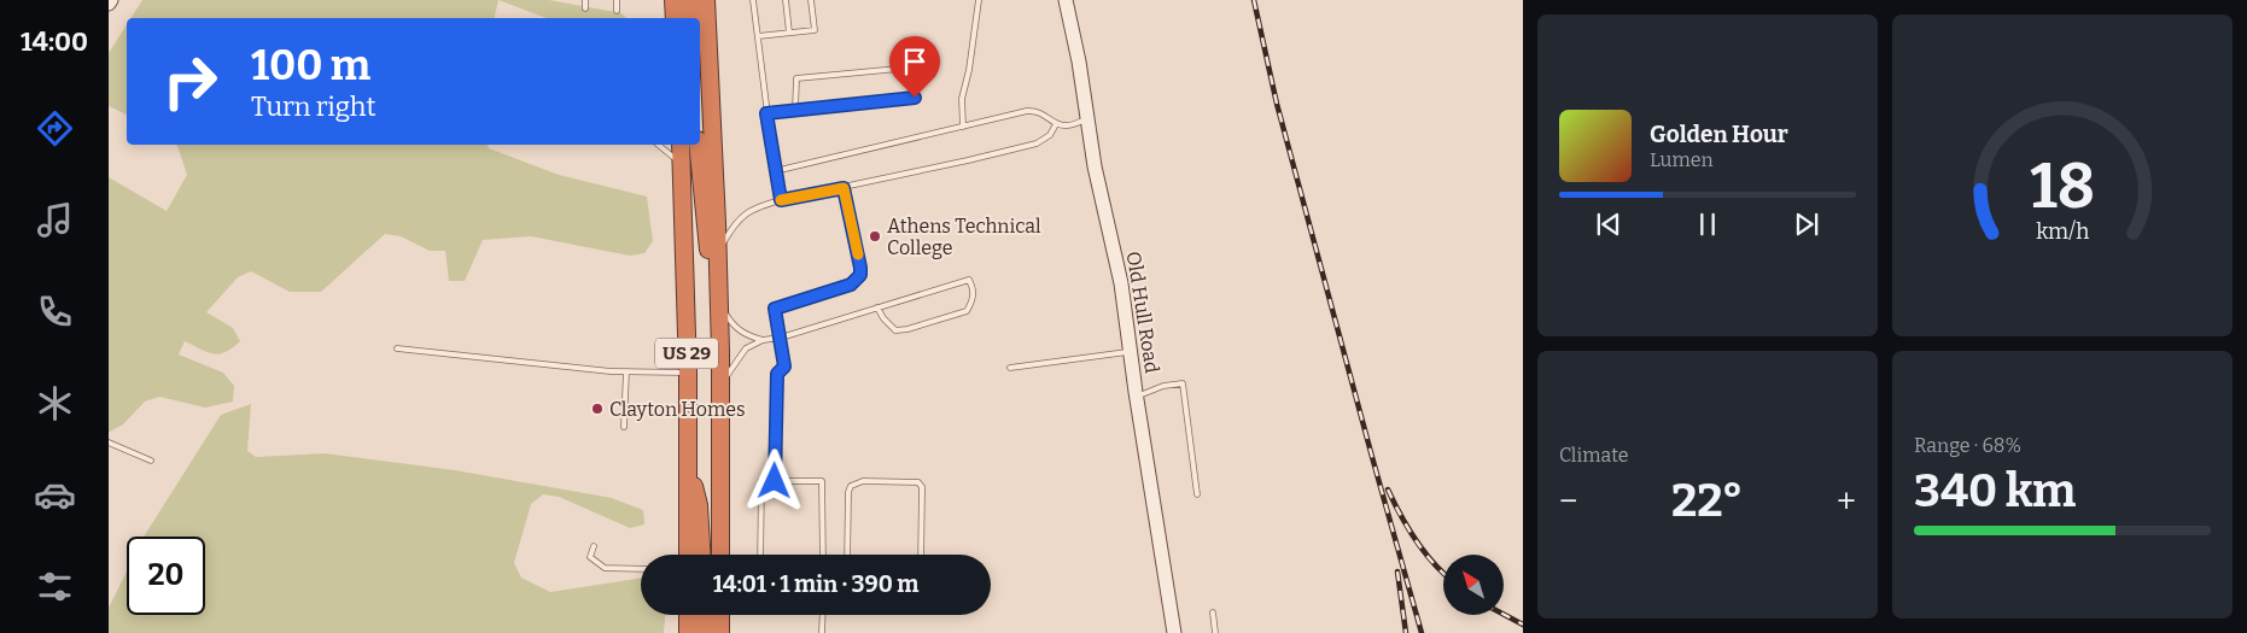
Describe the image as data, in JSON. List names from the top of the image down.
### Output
{
  "streets": {
    "highway": ["US 29"],
    "main road": ["Old Hull Road"]
  },
  "places": ["Athens Technical College", "Clayton Homes"],
  "north": "top left",
  "page": {
    "tabs": "14:00",
    "turn": ["100 m", "Turn right"],
    "song": ["Golden Hour", "Lumen"],
    "tile": [
      "Climate",
      ["Range · 68%", "340 km"]
    ],
    "heat": ["−", "22°", "+"],
    "limit": "20",
    "trip": "14:01 · 1 min · 390 m",
    "gauge": ["18", "km/h"]
  }
}
